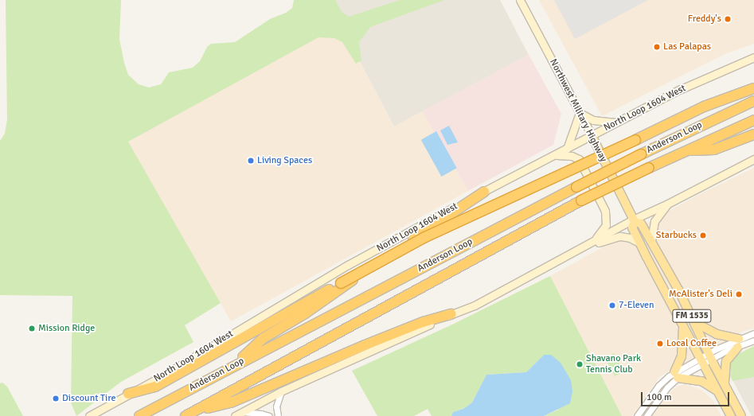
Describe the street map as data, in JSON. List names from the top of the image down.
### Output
{
  "streets": {
    "highway": ["Anderson Loop"],
    "main road": ["North Loop 1604 West", "Northwest Military Highway", "FM 1535"]
  },
  "crossings": [
    ["North Loop 1604 West", "Northwest Military Highway"]
  ],
  "places": [
    "Freddy's",
    "Las Palapas",
    "Living Spaces",
    "Starbucks",
    "McAlister's Deli",
    "7-Eleven",
    "Mission Ridge",
    "Local Coffee",
    "Shavano Park Tennis Club",
    "Discount Tire"
  ],
  "scale_bar": "100 m"
}
